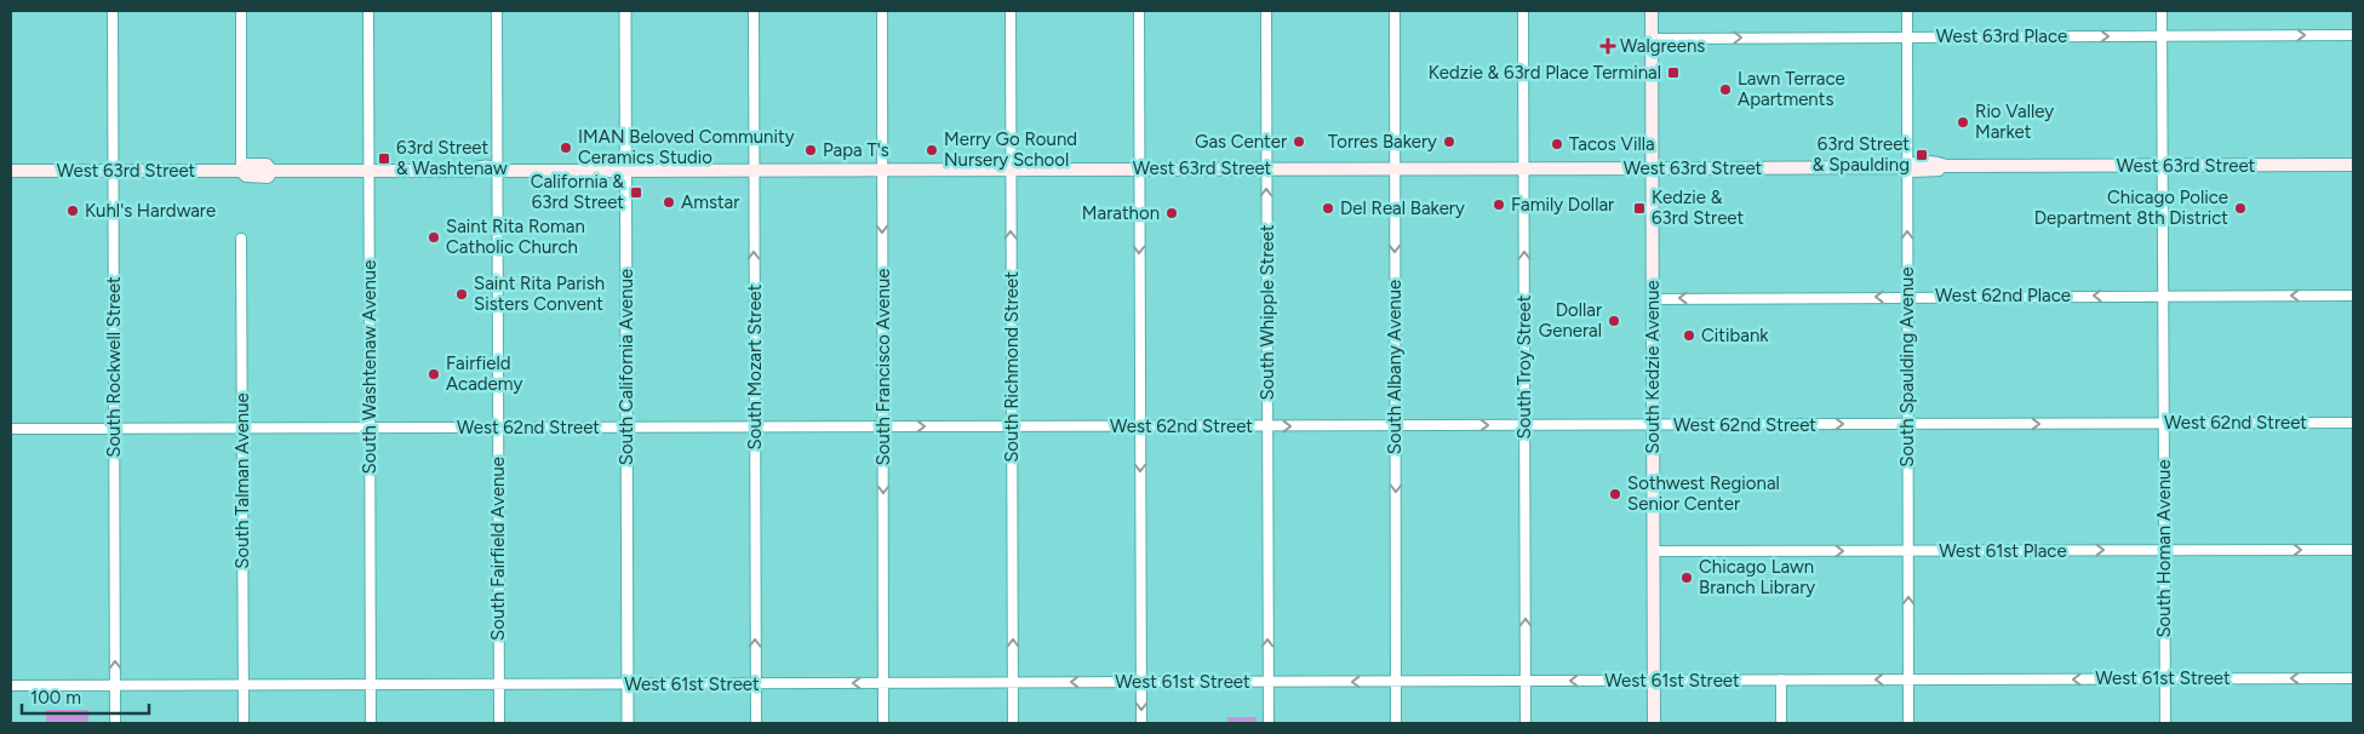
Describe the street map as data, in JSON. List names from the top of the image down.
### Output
{
  "streets": {
    "main road": ["West 63rd Street", "South Kedzie Avenue"],
    "street": [
      "West 63rd Place",
      "West 62nd Place",
      "South Whipple Street",
      "South Rockwell Street",
      "South Washtenaw Avenue",
      "South California Avenue",
      "South Mozart Street",
      "South Francisco Avenue",
      "South Richmond Street",
      "South Albany Avenue",
      "South Troy Street",
      "South Spaulding Avenue",
      "West 62nd Street",
      "South Talman Avenue",
      "South Fairfield Avenue",
      "South Homan Avenue",
      "West 61st Place",
      "West 61st Street"
    ]
  },
  "crossings": [
    ["West 63rd Place", "South Kedzie Avenue"],
    ["West 63rd Place", "South Spaulding Avenue"],
    ["West 63rd Place", "South Homan Avenue"],
    ["West 63rd Street", "South Whipple Street"],
    ["West 63rd Street", "South Rockwell Street"],
    ["West 63rd Street", "South Washtenaw Avenue"],
    ["West 63rd Street", "South California Avenue"],
    ["West 63rd Street", "South Mozart Street"],
    ["West 63rd Street", "South Francisco Avenue"],
    ["West 63rd Street", "South Richmond Street"],
    ["West 63rd Street", "South Albany Avenue"],
    ["West 63rd Street", "South Troy Street"],
    ["West 63rd Street", "South Kedzie Avenue"],
    ["West 63rd Street", "South Spaulding Avenue"],
    ["West 63rd Street", "South Fairfield Avenue"],
    ["West 63rd Street", "South Homan Avenue"],
    ["West 62nd Place", "South Kedzie Avenue"],
    ["West 62nd Place", "South Spaulding Avenue"],
    ["West 62nd Place", "South Homan Avenue"],
    ["South Whipple Street", "West 62nd Street"],
    ["South Whipple Street", "West 61st Street"],
    ["South Rockwell Street", "West 62nd Street"],
    ["South Rockwell Street", "West 61st Street"],
    ["South Washtenaw Avenue", "West 62nd Street"],
    ["South Washtenaw Avenue", "West 61st Street"],
    ["South California Avenue", "West 62nd Street"],
    ["South California Avenue", "West 61st Street"],
    ["South Mozart Street", "West 62nd Street"],
    ["South Mozart Street", "West 61st Street"],
    ["South Francisco Avenue", "West 62nd Street"],
    ["South Francisco Avenue", "West 61st Street"],
    ["South Richmond Street", "West 62nd Street"],
    ["South Richmond Street", "West 61st Street"],
    ["South Albany Avenue", "West 62nd Street"],
    ["South Albany Avenue", "West 61st Street"],
    ["South Troy Street", "West 62nd Street"],
    ["South Troy Street", "West 61st Street"],
    ["South Kedzie Avenue", "West 62nd Street"],
    ["South Kedzie Avenue", "West 61st Place"],
    ["South Kedzie Avenue", "West 61st Street"],
    ["South Spaulding Avenue", "West 62nd Street"],
    ["South Spaulding Avenue", "West 61st Place"],
    ["South Spaulding Avenue", "West 61st Street"],
    ["West 62nd Street", "South Talman Avenue"],
    ["West 62nd Street", "South Fairfield Avenue"],
    ["West 62nd Street", "South Homan Avenue"],
    ["South Talman Avenue", "West 61st Street"],
    ["South Fairfield Avenue", "West 61st Street"],
    ["South Homan Avenue", "West 61st Place"],
    ["South Homan Avenue", "West 61st Street"]
  ],
  "one_way": [
    "West 63rd Place",
    "West 62nd Place",
    "South Whipple Street",
    "South Rockwell Street",
    "South Mozart Street",
    "South Francisco Avenue",
    "South Richmond Street",
    "South Albany Avenue",
    "South Troy Street",
    "South Spaulding Avenue",
    "West 62nd Street",
    "West 61st Place",
    "West 61st Street"
  ],
  "places": {
    "health": ["Walgreens"],
    "transit": [
      "Kedzie & 63rd Place Terminal",
      "63rd Street & Spaulding",
      "63rd Street & Washtenaw",
      "California & 63rd Street",
      "Kedzie & 63rd Street"
    ],
    "other": [
      "Lawn Terrace Apartments",
      "Rio Valley Market",
      "Gas Center",
      "Torres Bakery",
      "Tacos Villa",
      "IMAN Beloved Community Ceramics Studio",
      "Papa T's",
      "Merry Go Round Nursery School",
      "Amstar",
      "Family Dollar",
      "Del Real Bakery",
      "Chicago Police Department 8th District",
      "Kuhl's Hardware",
      "Marathon",
      "Saint Rita Roman Catholic Church",
      "Saint Rita Parish Sisters Convent",
      "Dollar General",
      "Citibank",
      "Fairfield Academy",
      "Sothwest Regional Senior Center",
      "Chicago Lawn Branch Library"
    ]
  },
  "scale_bar": "100 m"
}
